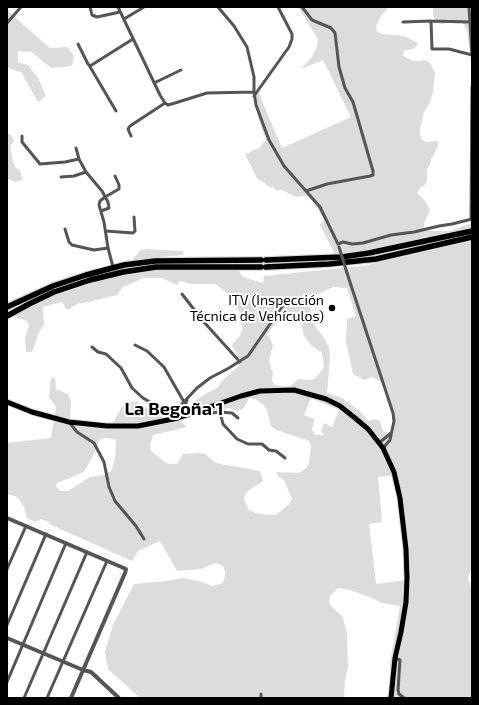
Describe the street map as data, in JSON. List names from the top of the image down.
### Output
{
  "districts": ["La Begoña 1"],
  "places": ["ITV (Inspección Técnica de Vehículos)"]
}
